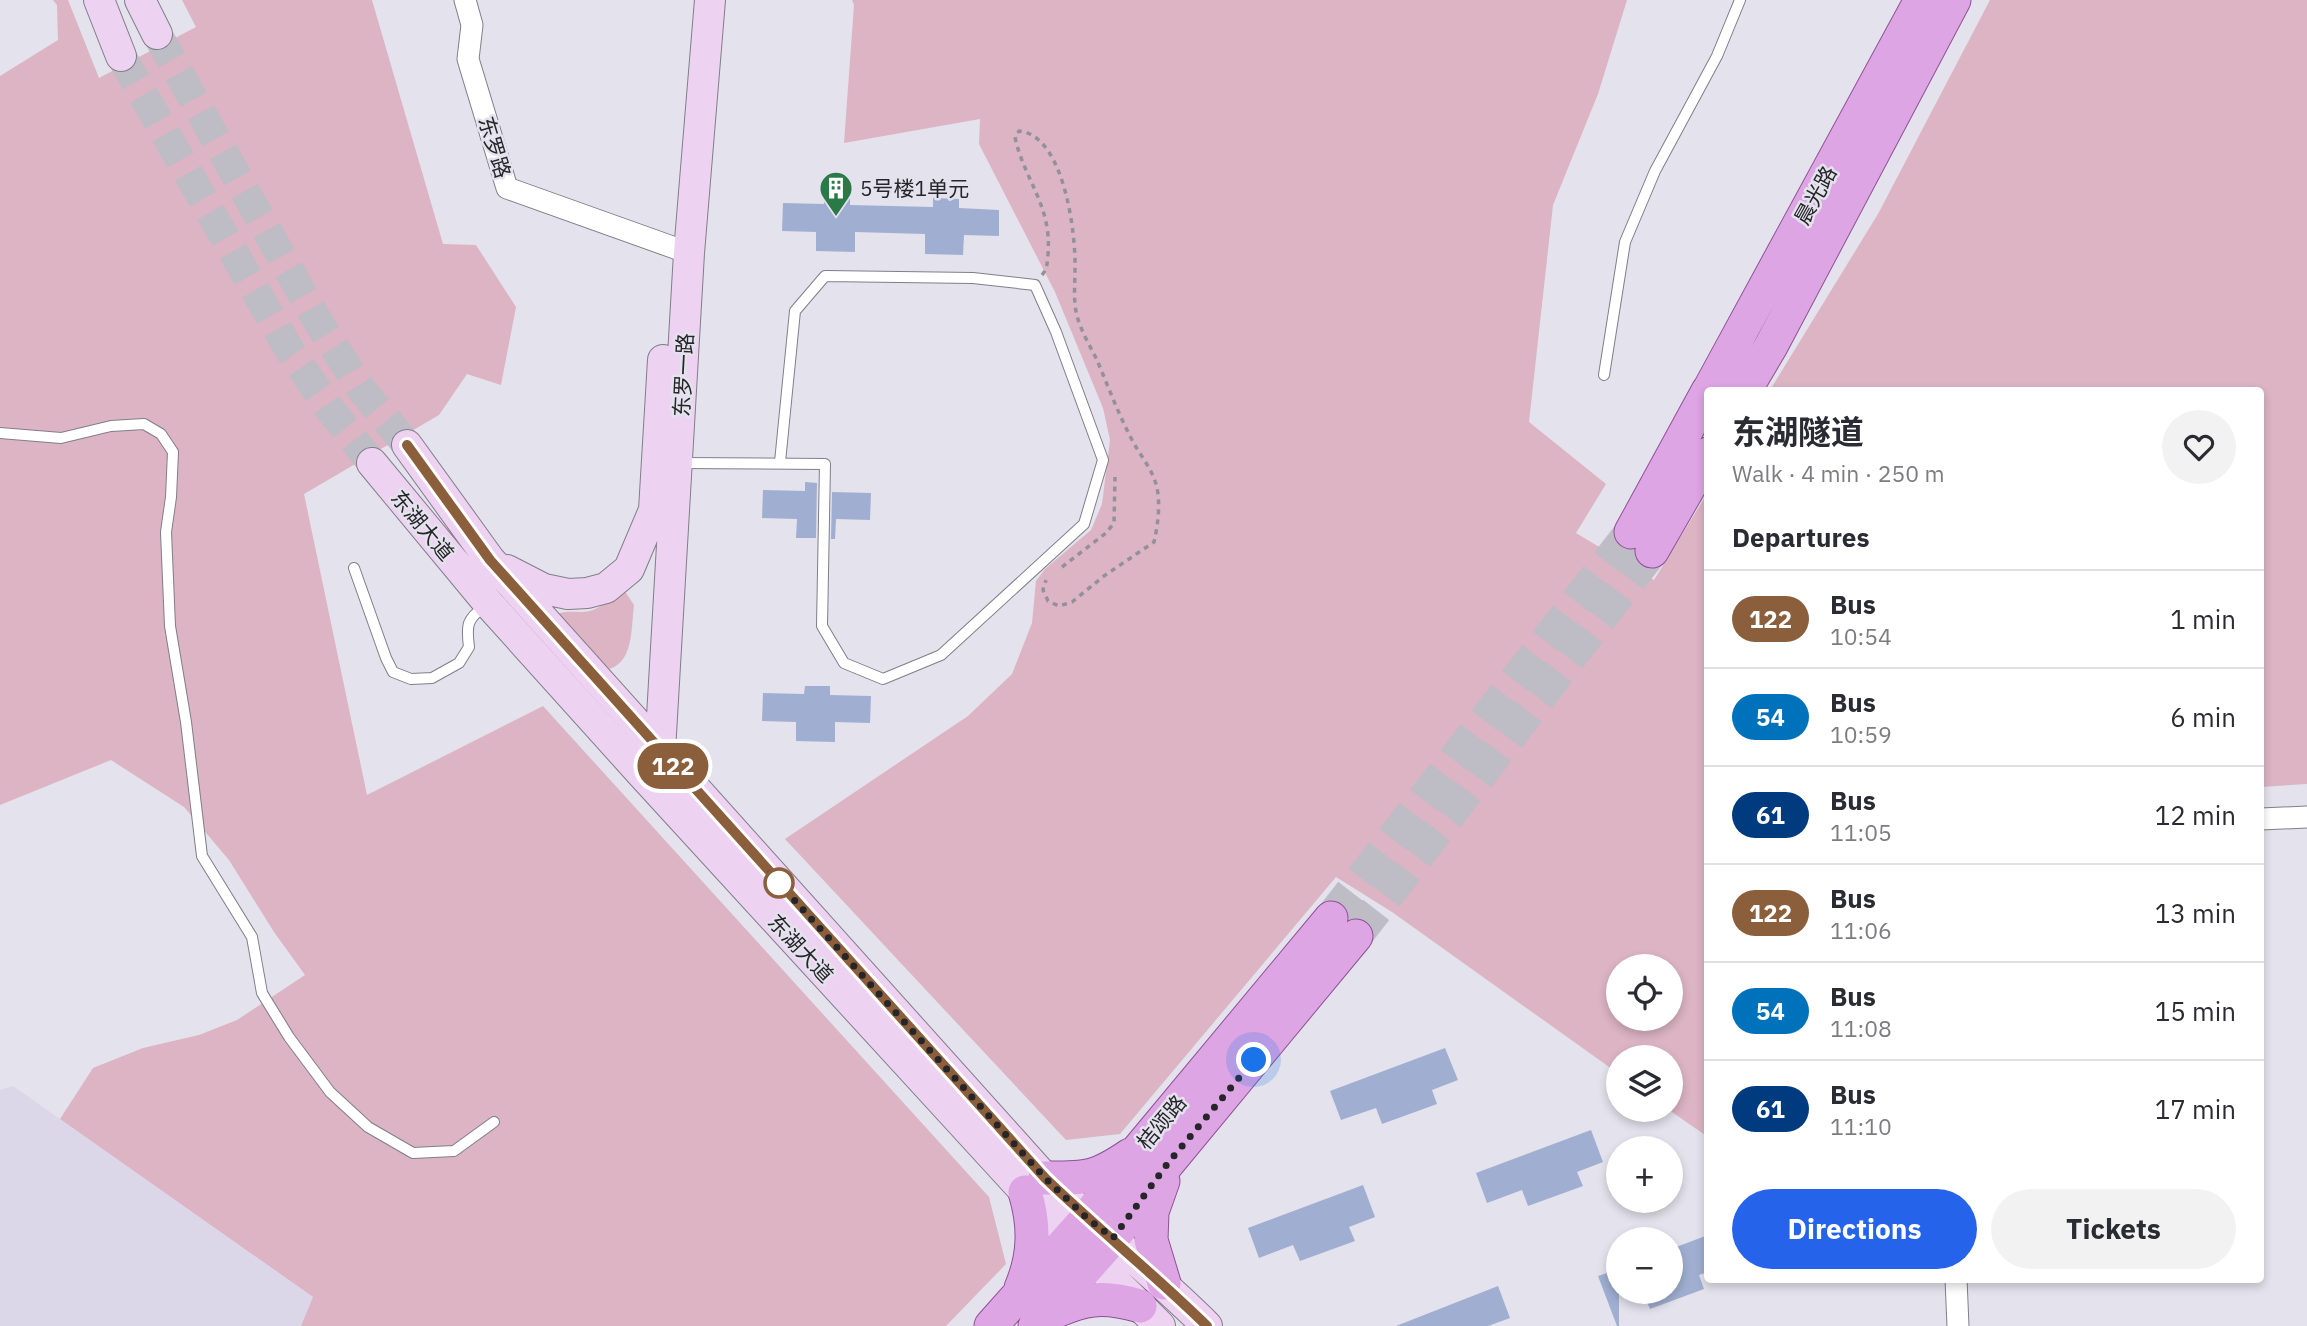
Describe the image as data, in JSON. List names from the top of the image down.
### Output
{
  "streets": {
    "main road": [
      "晨光路",
      "东罗一路",
      "东湖大道",
      "桔颂路"
    ],
    "street": ["东罗路"]
  },
  "crossings": [
    ["东罗路", "东罗一路"],
    ["东罗一路", "东湖大道"],
    ["东湖大道", "桔颂路"]
  ],
  "places": {
    "building": ["5号楼1单元"]
  },
  "lines": ["bus line 122"],
  "page": {
    "on_map": "122",
    "heading": [
      ["东湖隧道", "Walk · 4 min · 250 m"],
      "Departures"
    ],
    "list": [
      {
        "mark": "122",
        "name": "Bus",
        "note": "10:54",
        "value": "1 min"
      },
      {
        "mark": "54",
        "name": "Bus",
        "note": "10:59",
        "value": "6 min"
      },
      {
        "mark": "61",
        "name": "Bus",
        "note": "11:05",
        "value": "12 min"
      },
      {
        "mark": "122",
        "name": "Bus",
        "note": "11:06",
        "value": "13 min"
      },
      {
        "mark": "54",
        "name": "Bus",
        "note": "11:08",
        "value": "15 min"
      },
      {
        "mark": "61",
        "name": "Bus",
        "note": "11:10",
        "value": "17 min"
      }
    ],
    "map_buttons": ["+", "−"],
    "buttons": ["Directions", "Tickets"]
  }
}
